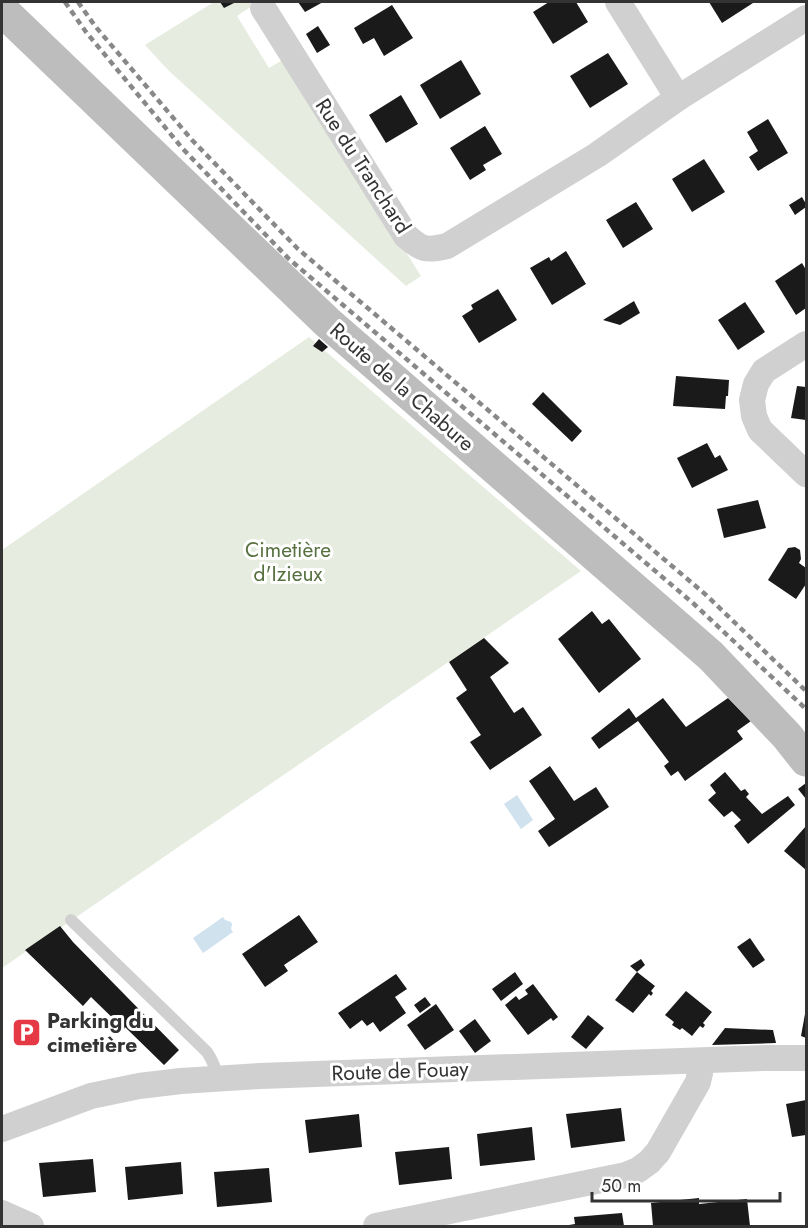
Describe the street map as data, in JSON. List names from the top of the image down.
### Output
{
  "streets": {
    "main road": ["Route de la Chabure"],
    "street": ["Rue du Tranchard", "Route de Fouay"]
  },
  "parks": ["Cimetière d'Izieux"],
  "places": {
    "parking": ["Parking du cimetière"]
  },
  "scale_bar": "50 m"
}
